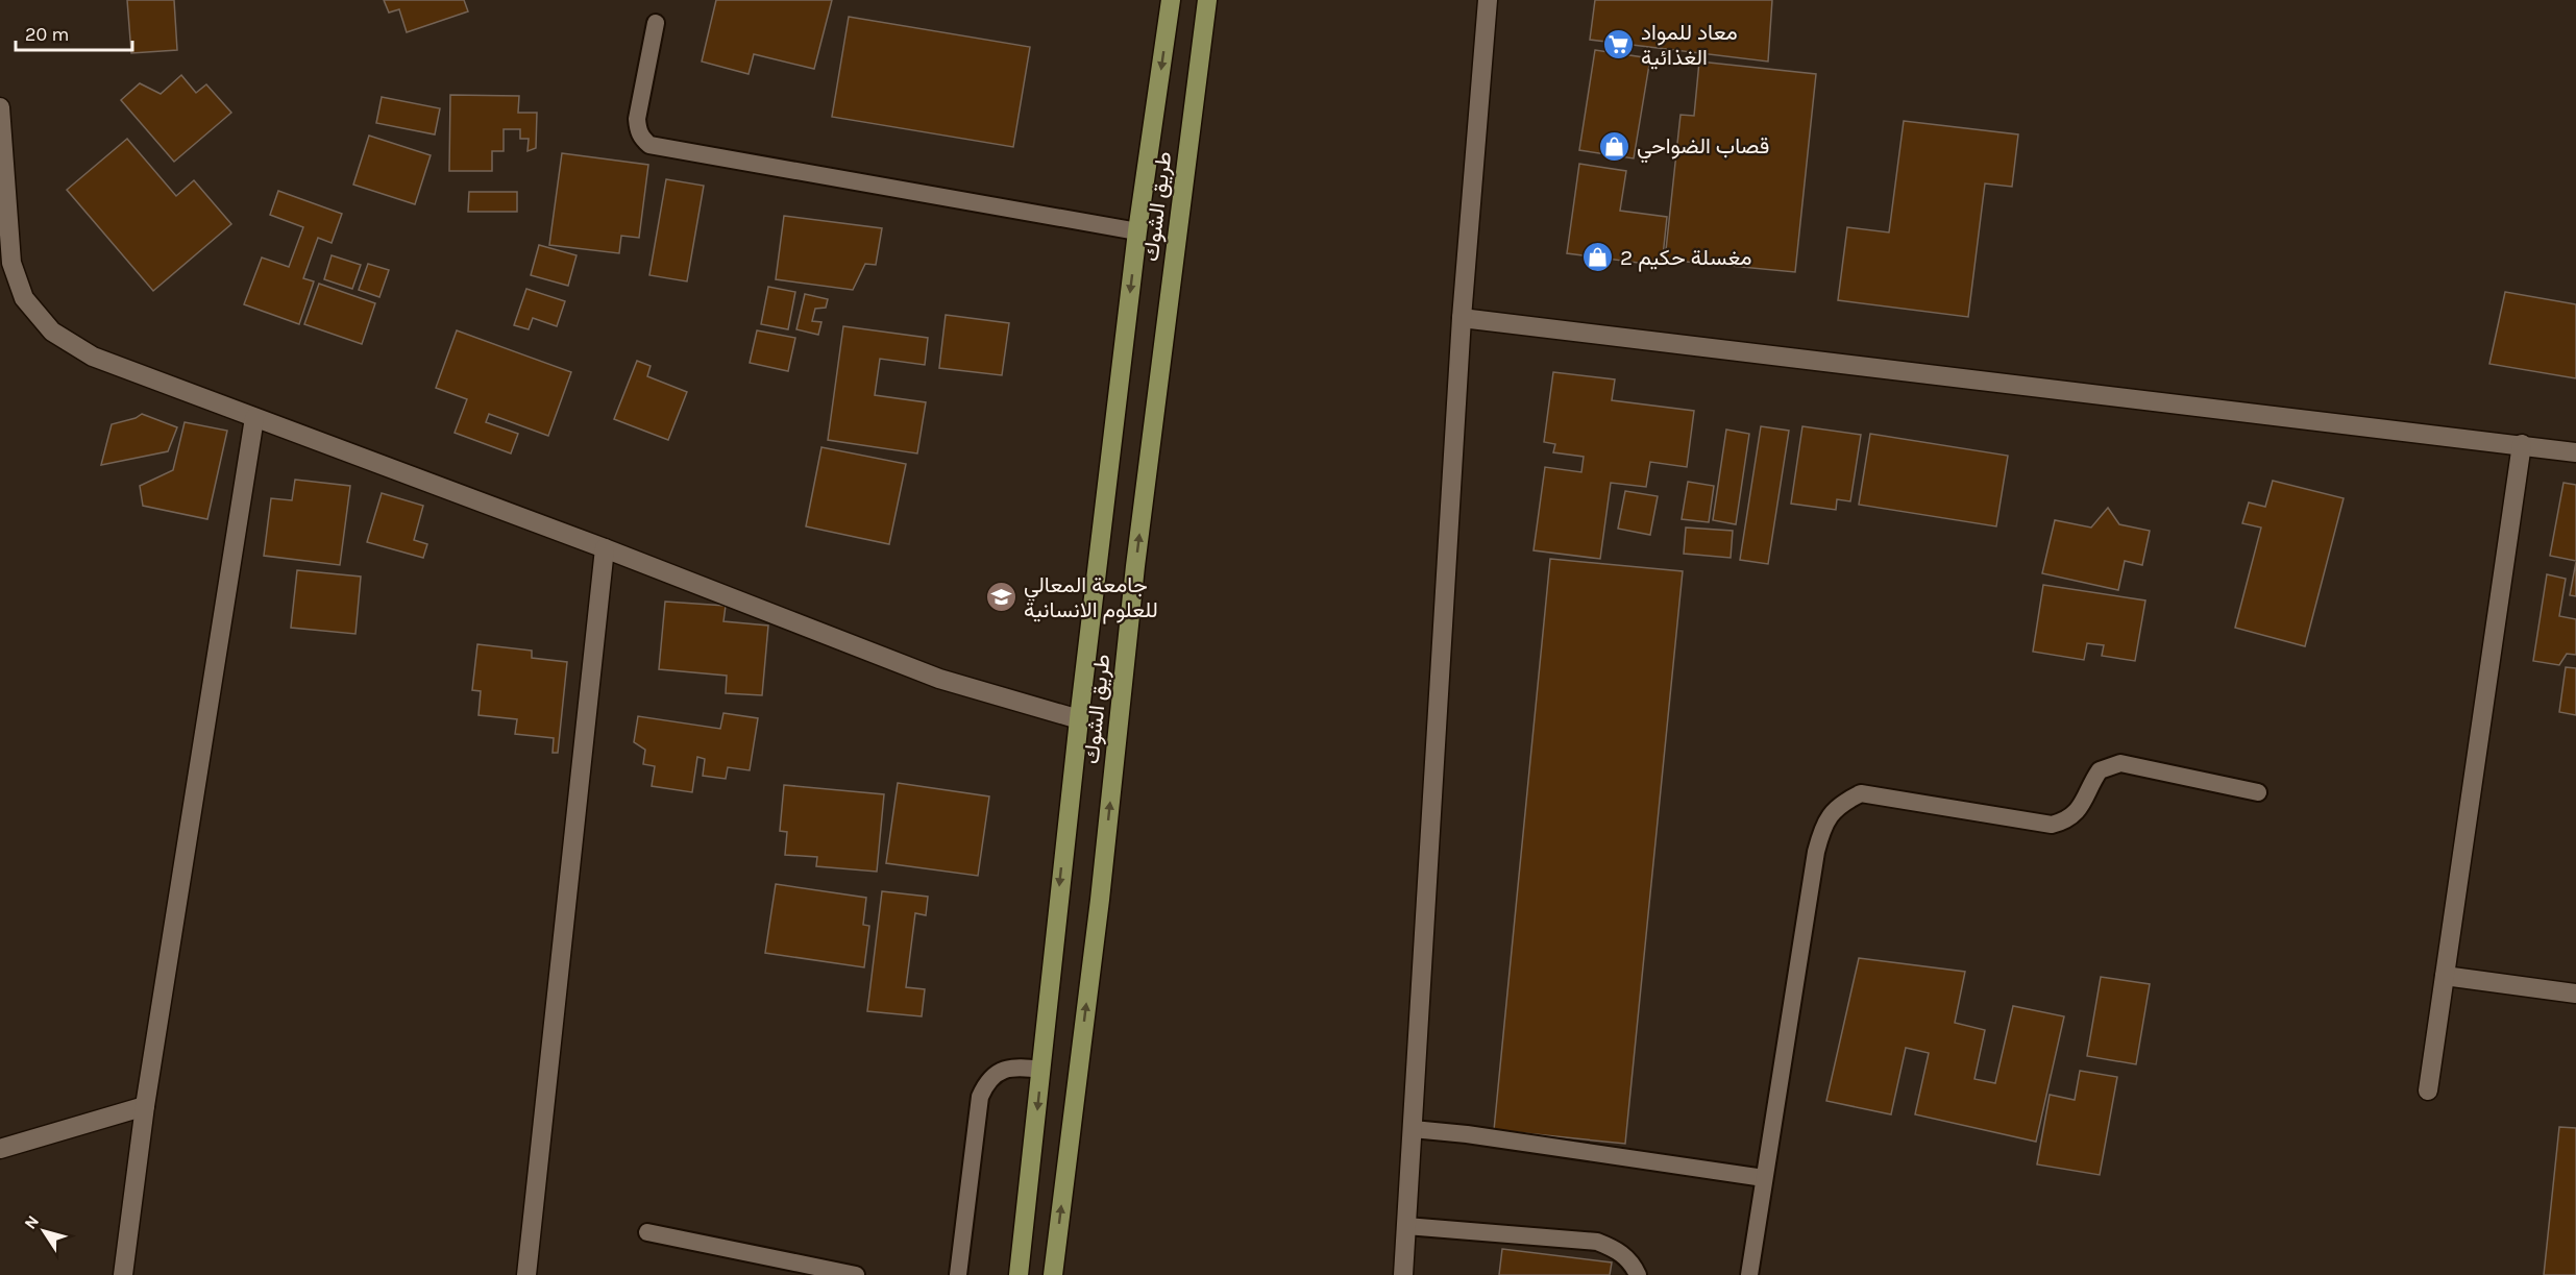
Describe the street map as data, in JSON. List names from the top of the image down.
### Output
{
  "streets": {
    "main road": ["طريق الشوك"]
  },
  "places": {
    "supermarket": ["معاد للمواد الغذائية"],
    "shop": ["قصاب الضواحي", "مغسلة حكيم 2"],
    "school or university": ["جامعة المعالي للعلوم الانسانية"]
  },
  "scale_bar": "20 m",
  "north": "top left"
}
